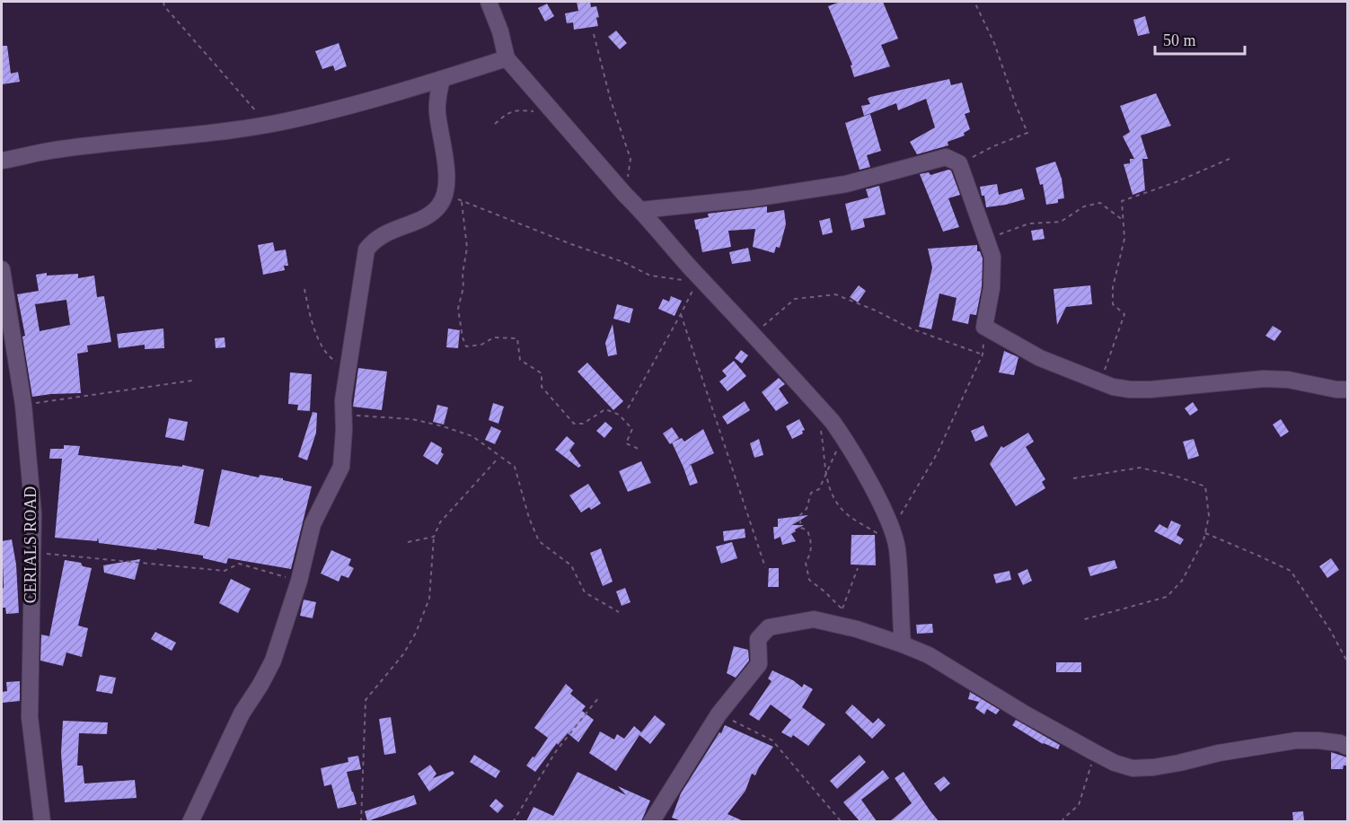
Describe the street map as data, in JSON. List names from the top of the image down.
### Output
{
  "streets": {
    "street": ["CERIALS ROAD"]
  },
  "scale_bar": "50 m"
}
